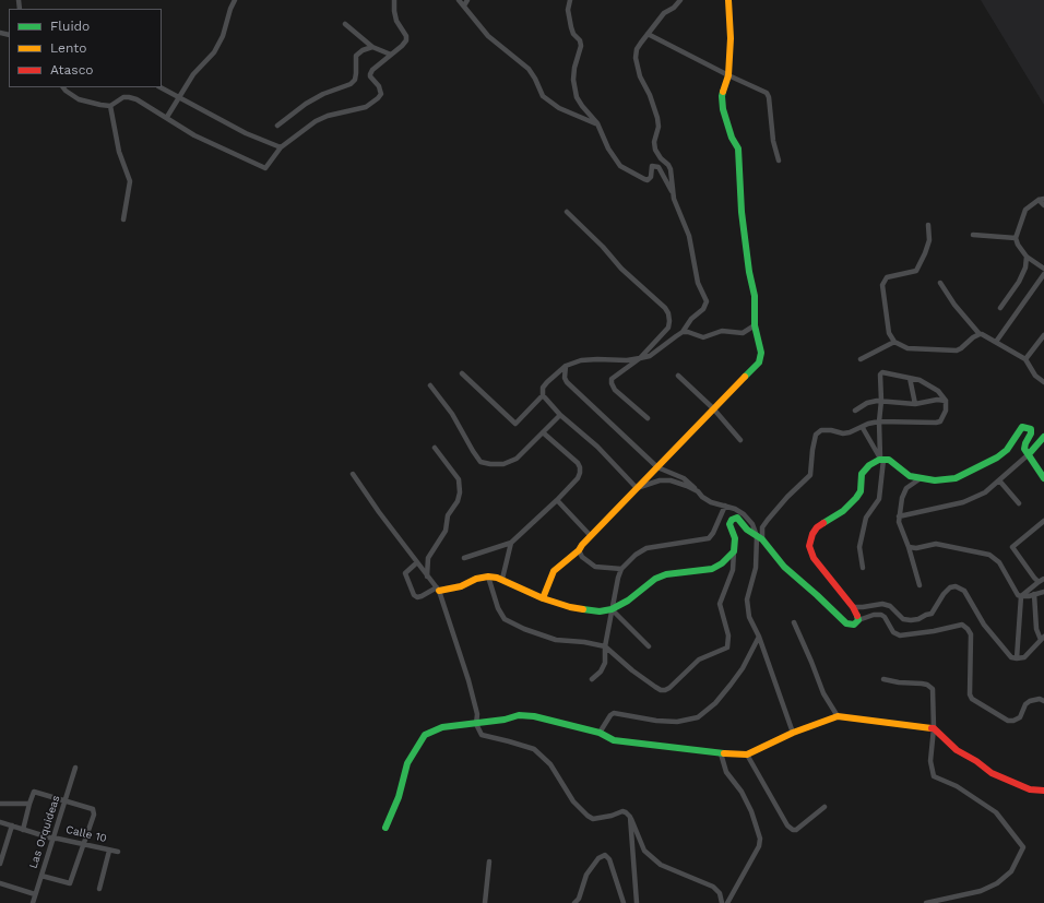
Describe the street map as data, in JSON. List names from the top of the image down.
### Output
{
  "streets": {
    "street": ["Las Orquideas", "Calle 10"]
  },
  "crossings": [
    ["Las Orquideas", "Calle 10"]
  ],
  "legend": ["Fluido", "Lento", "Atasco"]
}
